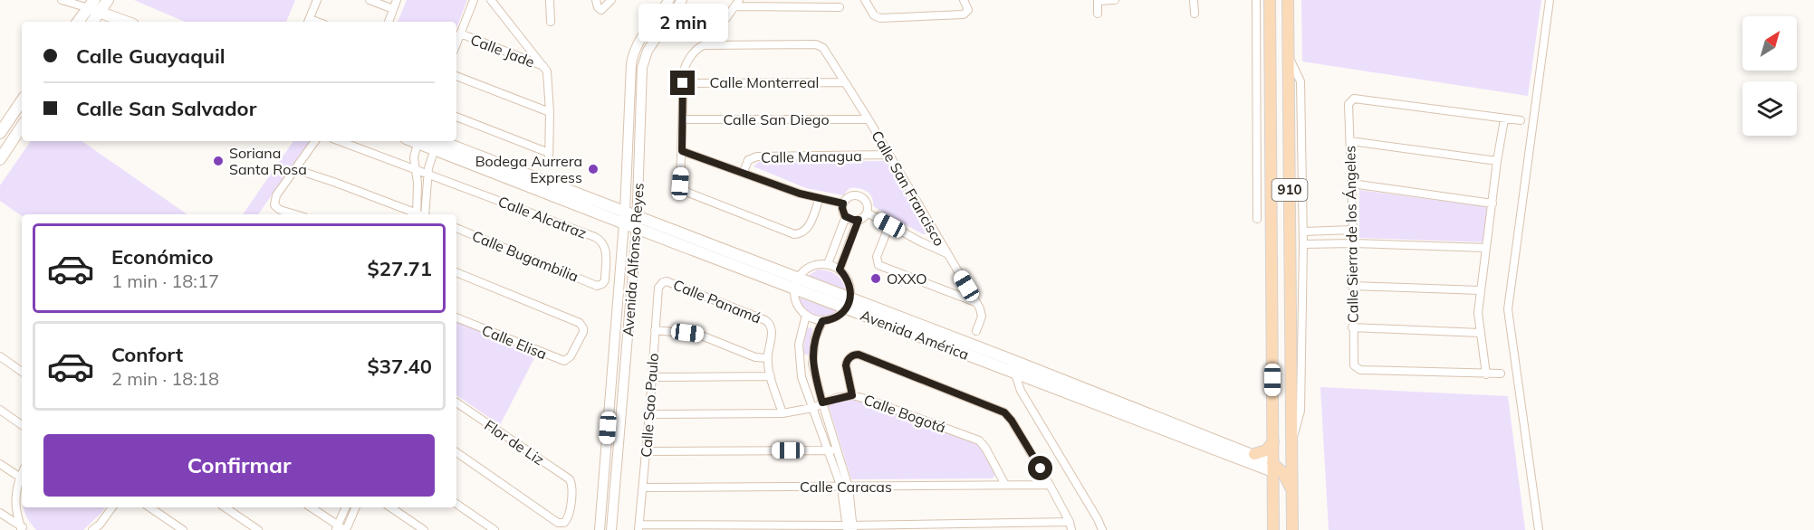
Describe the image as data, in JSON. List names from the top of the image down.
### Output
{
  "streets": {
    "main road": ["910", "Avenida América"],
    "street": [
      "Calle Jade",
      "Calle Monterreal",
      "Calle San Diego",
      "Calle Managua",
      "Calle San Francisco",
      "Calle Alcatraz",
      "Calle Sierra de los Ángeles",
      "Calle Bugambilia",
      "Avenida Alfonso Reyes",
      "Calle Panamá",
      "Calle Elisa",
      "Calle Sao Paulo",
      "Calle Bogotá",
      "Flor de Liz",
      "Calle Caracas"
    ]
  },
  "crossings": [
    ["Calle Monterreal", "Calle San Francisco"],
    ["Calle San Diego", "Calle San Francisco"],
    ["Calle Managua", "Calle San Francisco"],
    ["Calle Alcatraz", "Calle Bugambilia"],
    ["Avenida Alfonso Reyes", "Avenida América"],
    ["Calle Panamá", "Calle Sao Paulo"],
    ["Calle Sao Paulo", "Calle Bogotá"],
    ["Calle Sao Paulo", "Calle Caracas"],
    ["Calle Bogotá", "Calle Caracas"]
  ],
  "places": ["Soriana Santa Rosa", "Bodega Aurrera Express", "OXXO"],
  "north": "top right",
  "page": {
    "bubble": "2 min",
    "banner": ["Calle Guayaquil", "Calle San Salvador"],
    "list": [
      {
        "name": "Económico",
        "note": "1 min · 18:17",
        "value": "$27.71"
      },
      {
        "name": "Confort",
        "note": "2 min · 18:18",
        "value": "$37.40"
      }
    ],
    "buttons": "Confirmar"
  }
}
